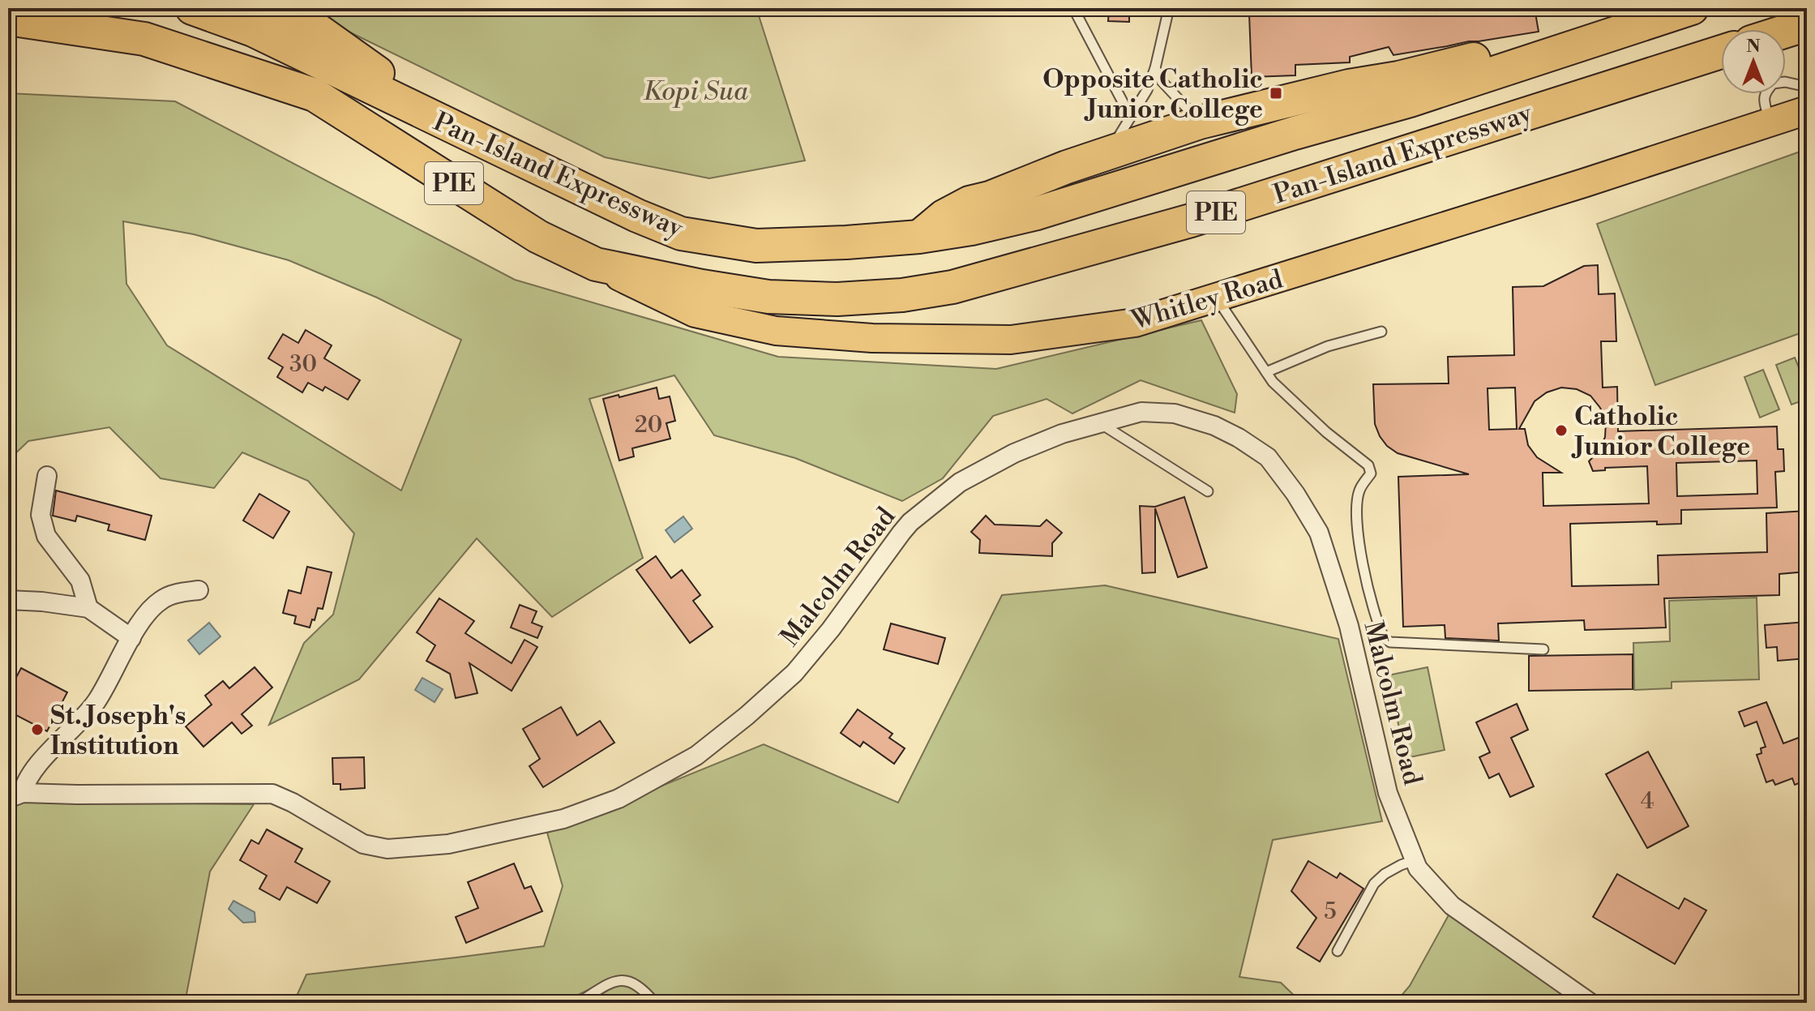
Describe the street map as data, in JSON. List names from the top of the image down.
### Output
{
  "streets": {
    "highway": ["Pan-Island Expressway", "PIE"],
    "main road": ["Whitley Road"],
    "street": ["Malcolm Road"]
  },
  "crossings": [
    ["Pan-Island Expressway", "Whitley Road"]
  ],
  "parks": ["Kopi Sua"],
  "places": {
    "transit": ["Opposite Catholic Junior College"],
    "other": ["Catholic Junior College", "St. Joseph's Institution"]
  },
  "house_numbers": [
    "30",
    "20",
    "4",
    "5"
  ],
  "north": "top"
}
